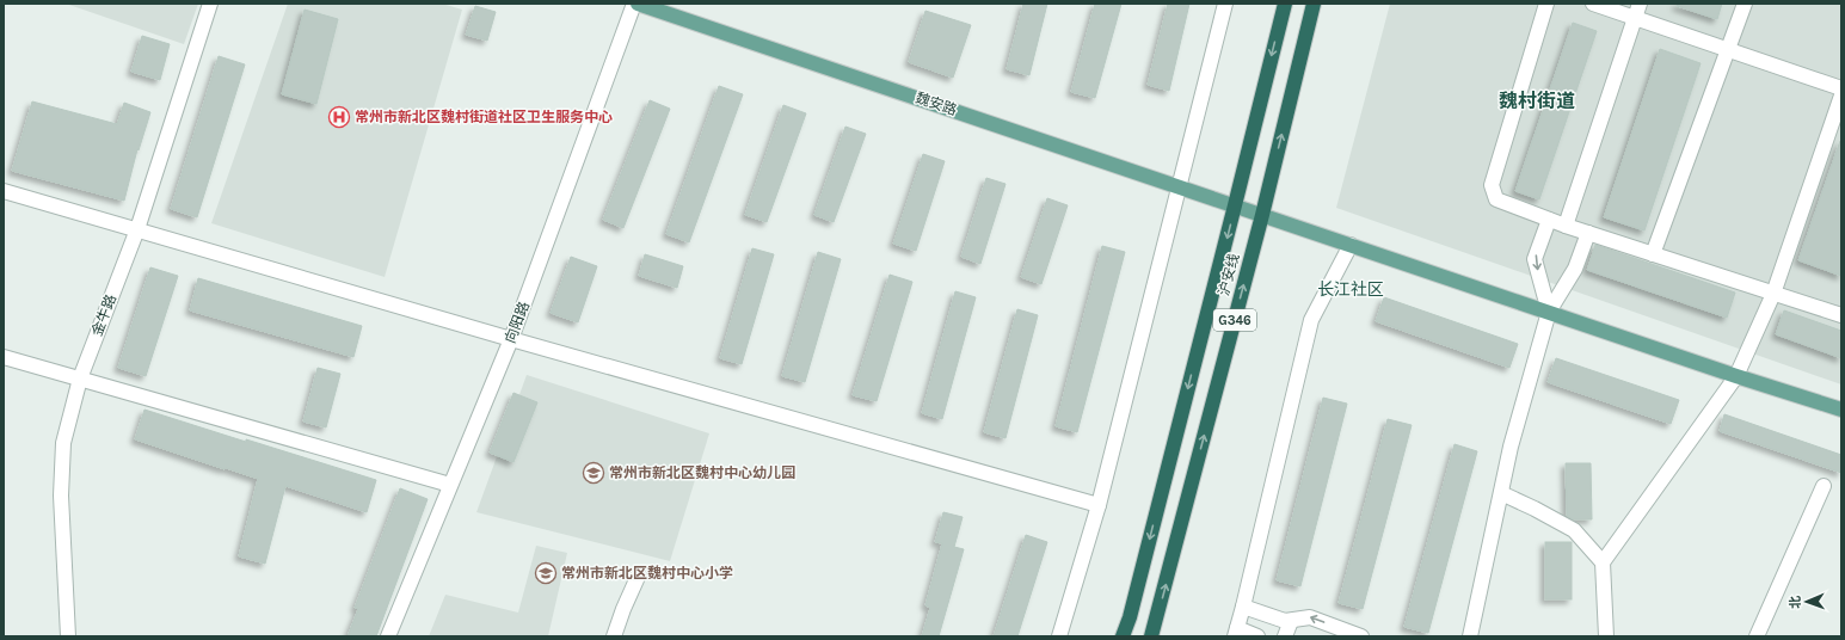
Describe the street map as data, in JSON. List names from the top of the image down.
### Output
{
  "streets": {
    "highway": ["沪安线", "G346"],
    "main road": ["魏安路"],
    "street": ["金牛路", "向阳路"]
  },
  "crossings": [
    ["魏安路", "沪安线"],
    ["魏安路", "向阳路"]
  ],
  "districts": ["魏村街道", "长江社区"],
  "places": {
    "hospital": ["常州市新北区魏村街道社区卫生服务中心"],
    "school or university": ["常州市新北区魏村中心幼儿园", "常州市新北区魏村中心小学"]
  },
  "north": "left"
}
